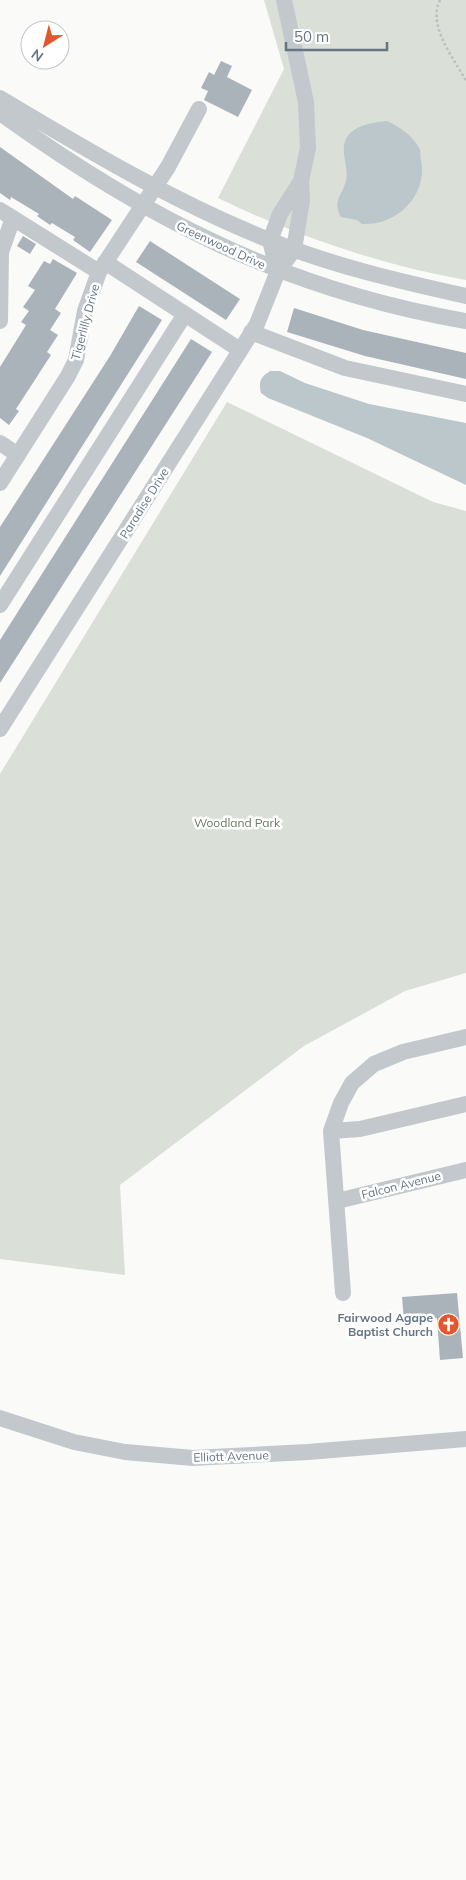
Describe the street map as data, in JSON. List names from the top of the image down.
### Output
{
  "streets": {
    "street": [
      "Greenwood Drive",
      "Tigerlilly Drive",
      "Paradise Drive",
      "Falcon Avenue",
      "Elliott Avenue"
    ]
  },
  "crossings": [
    ["Greenwood Drive", "Tigerlilly Drive"],
    ["Greenwood Drive", "Paradise Drive"]
  ],
  "parks": ["Woodland Park"],
  "places": {
    "church": ["Fairwood Agape Baptist Church"]
  },
  "scale_bar": "50 m",
  "north": "bottom left"
}
